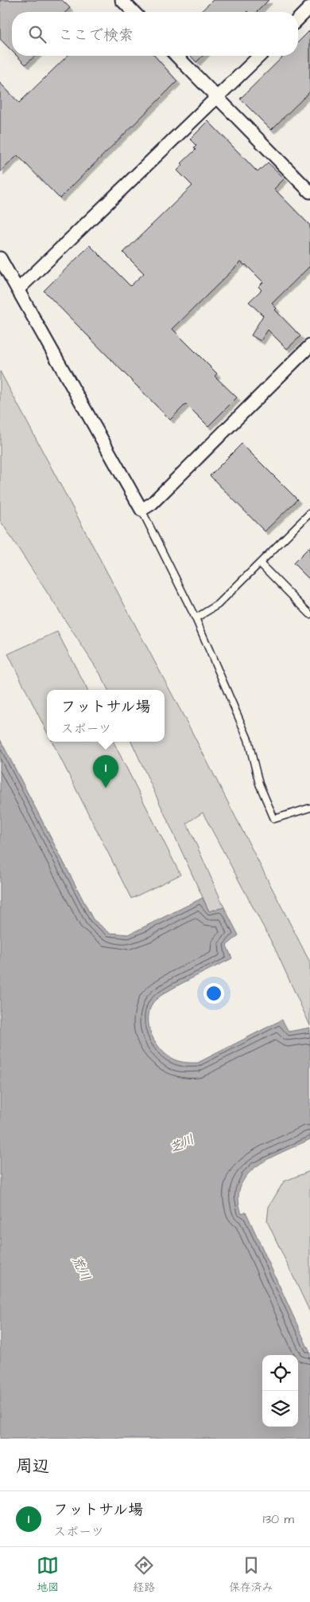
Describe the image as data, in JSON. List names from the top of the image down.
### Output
{
  "water": ["芝川", "荒川"],
  "page": {
    "search": "ここで検索",
    "popup": ["フットサル場", "スポーツ"],
    "pins": "1",
    "heading": "周辺",
    "list": [
      {
        "mark": "1",
        "name": "フットサル場",
        "note": "スポーツ",
        "value": "130 m"
      }
    ],
    "nav": ["地図", "経路", "保存済み"]
  }
}
